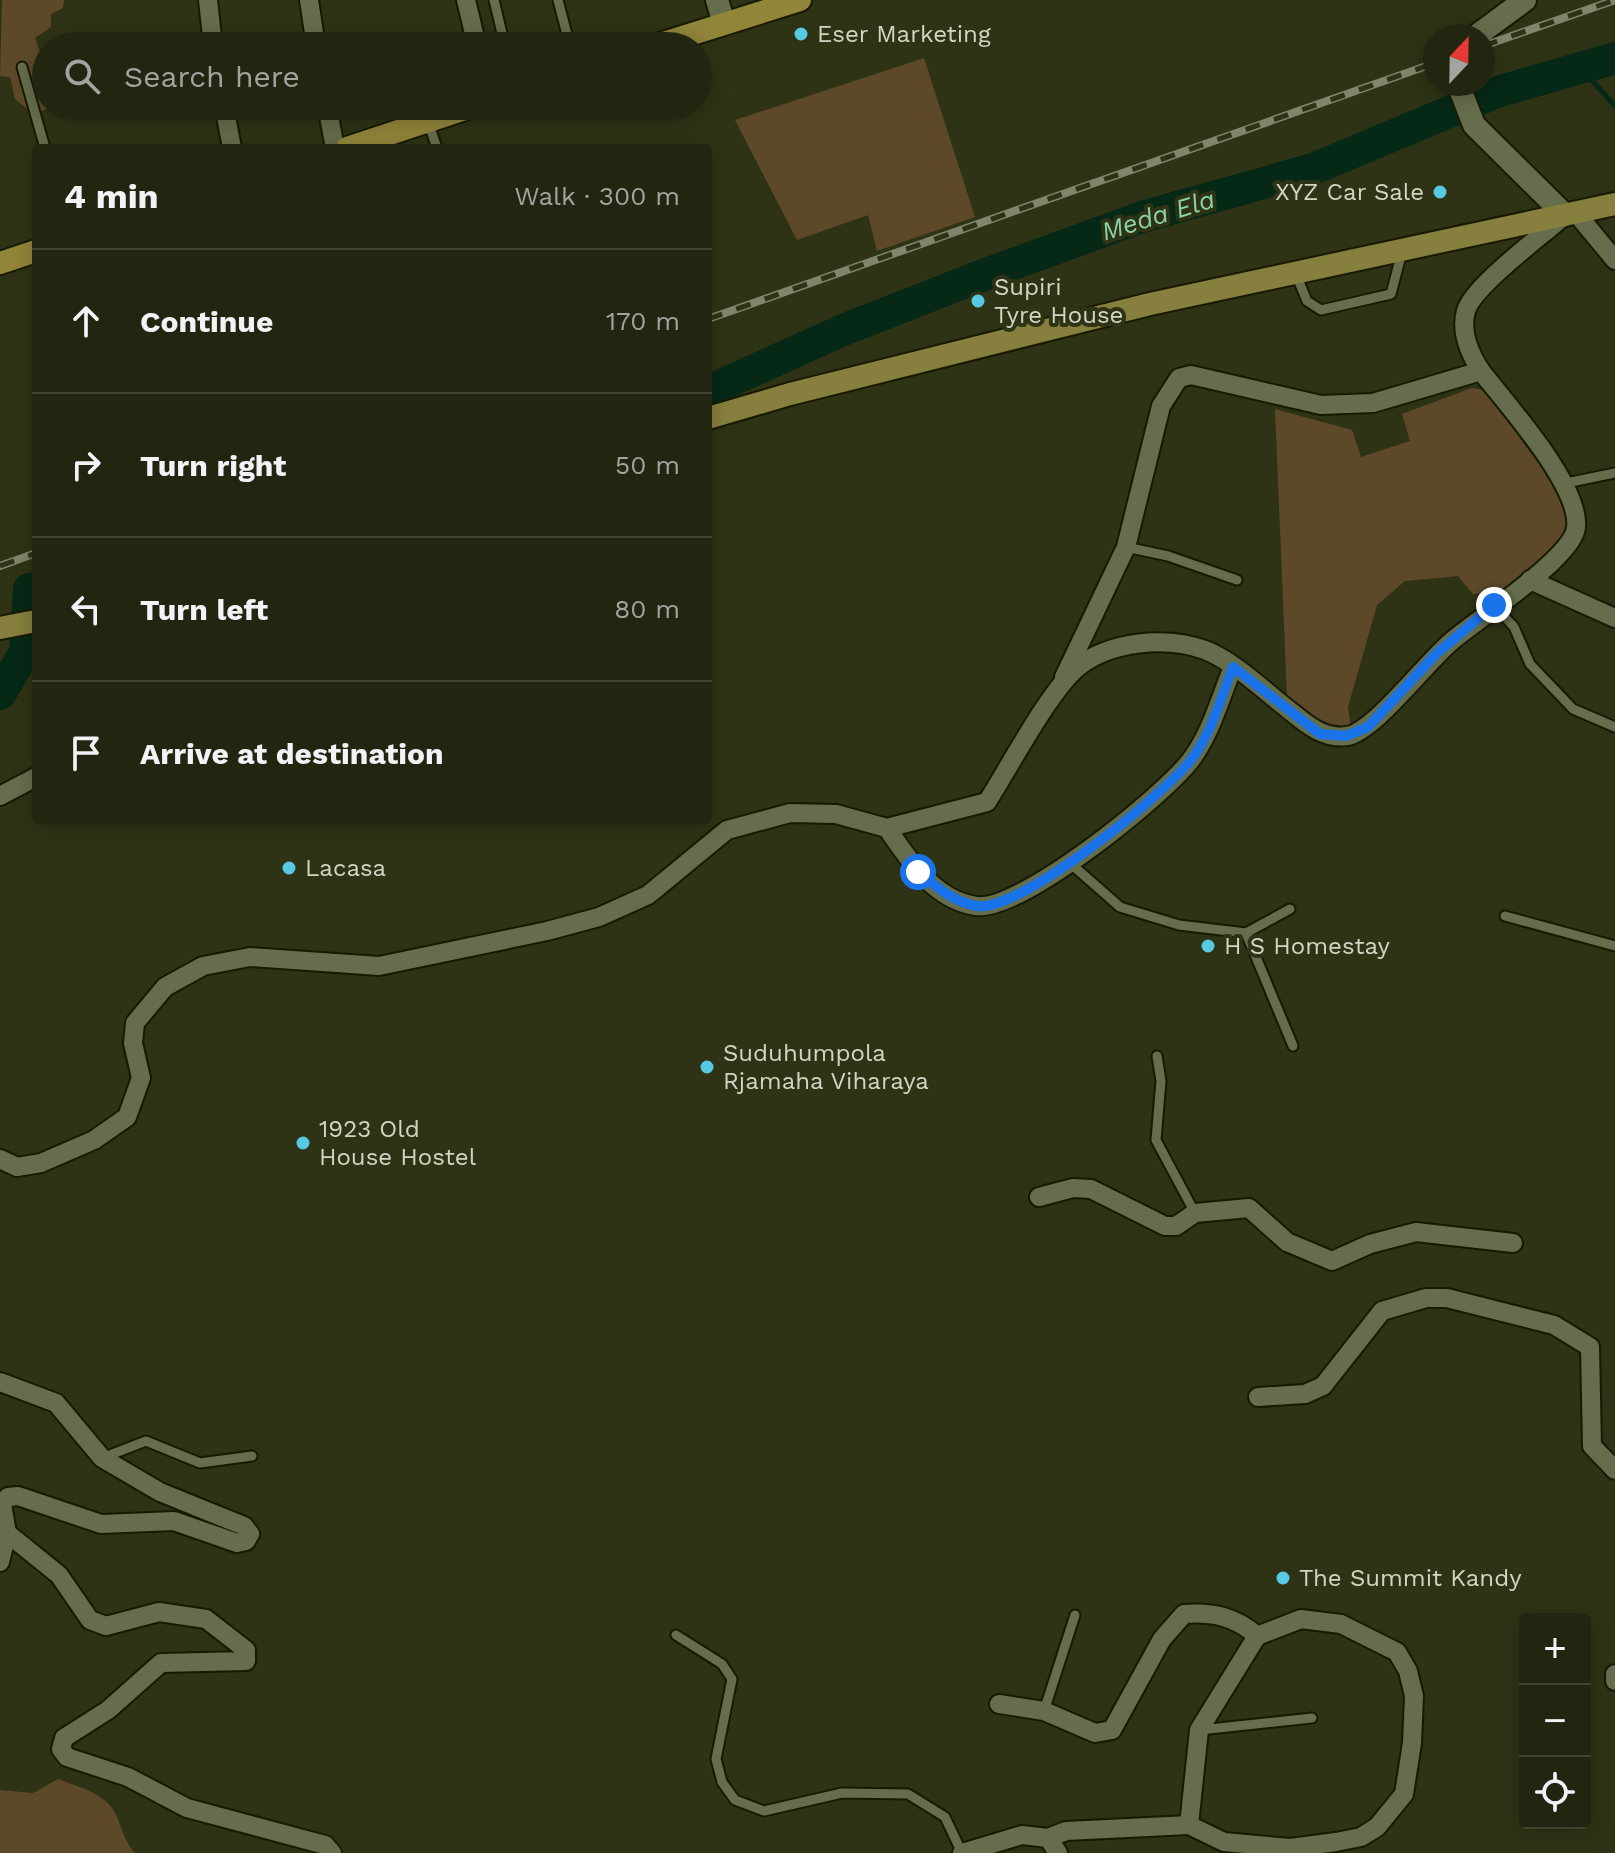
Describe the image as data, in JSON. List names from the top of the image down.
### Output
{
  "water": ["Meda Ela"],
  "places": [
    "Eser Marketing",
    "XYZ Car Sale",
    "Supiri Tyre House",
    "Lacasa",
    "H S Homestay",
    "Suduhumpola Rjamaha Viharaya",
    "1923 Old House Hostel",
    "The Summit Kandy"
  ],
  "north": "top",
  "page": {
    "search": "Search here",
    "heading": ["4 min", "Walk · 300 m"],
    "list": [
      ["Continue", "170 m"],
      ["Turn right", "50 m"],
      ["Turn left", "80 m"],
      "Arrive at destination"
    ],
    "map_buttons": ["+", "−"]
  }
}
